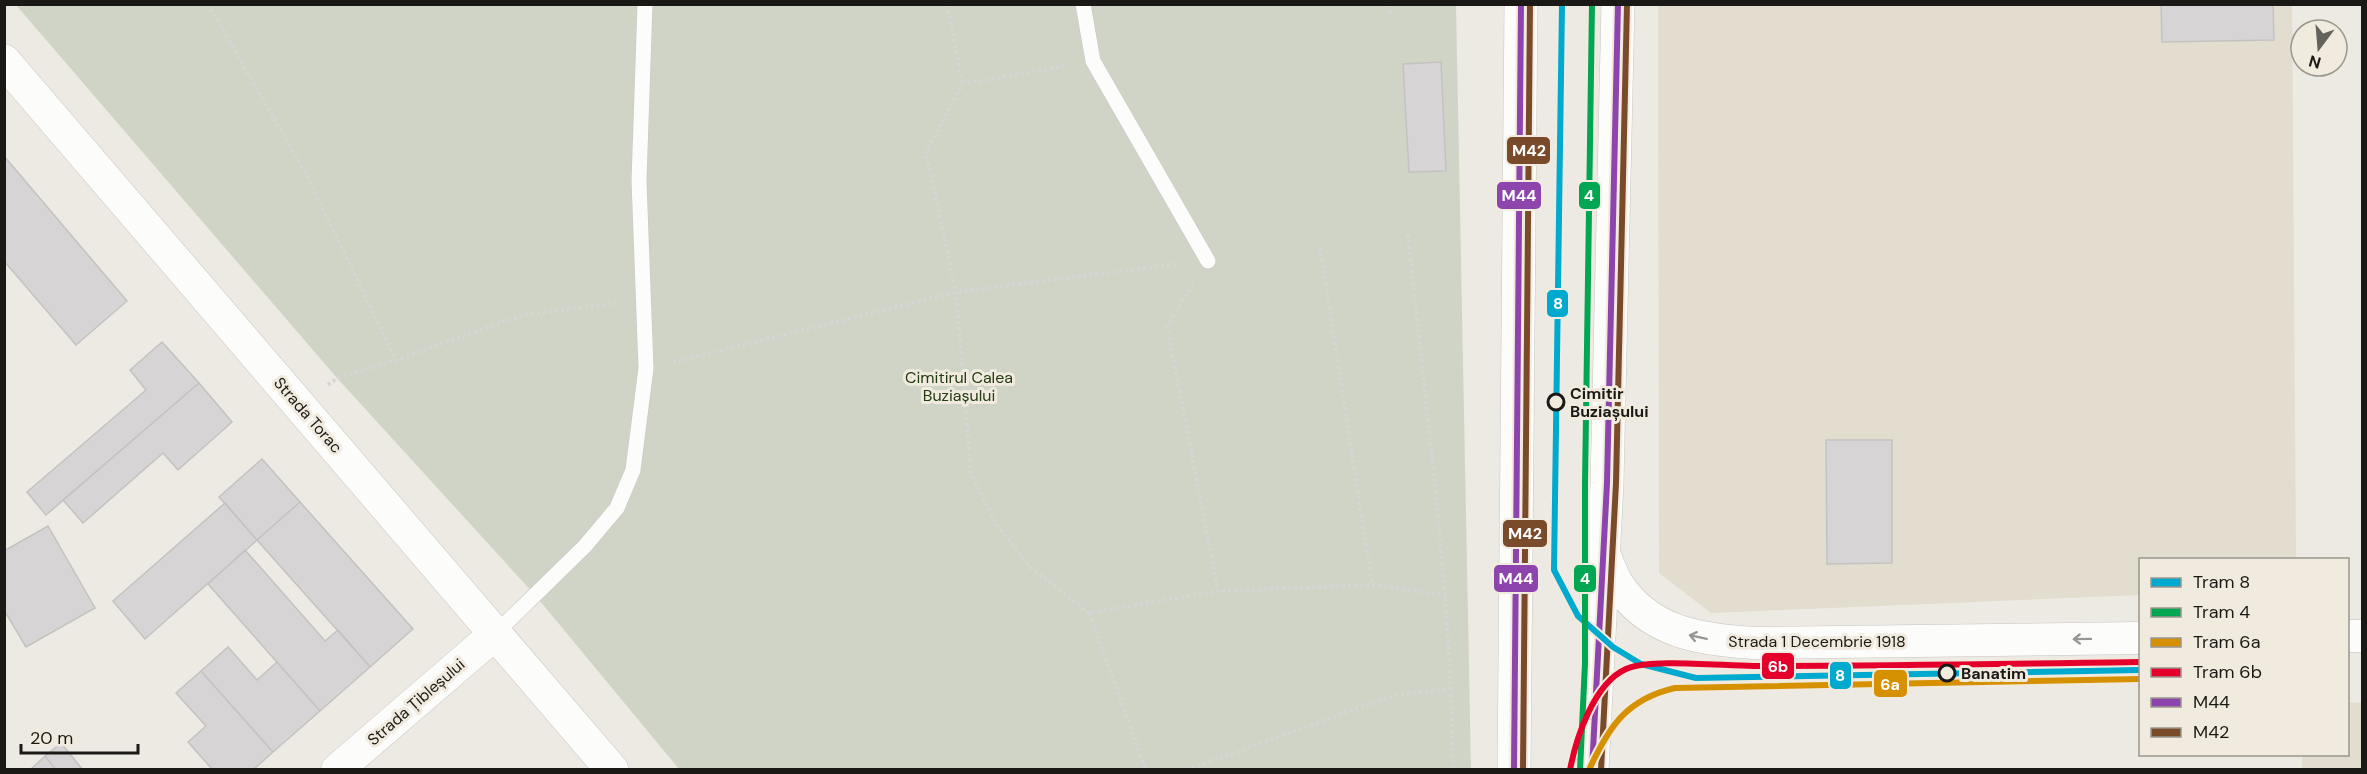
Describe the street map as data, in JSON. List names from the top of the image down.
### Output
{
  "streets": {
    "main road": ["Strada Torac"],
    "street": ["Strada 1 Decembrie 1918", "Strada Țibleșului"]
  },
  "crossings": [
    ["Strada Torac", "Strada Țibleșului"]
  ],
  "one_way": ["Strada 1 Decembrie 1918"],
  "parks": ["Cimitirul Calea Buziașului"],
  "places": ["Cimitir Buziașului", "Banatim"],
  "lines": [
    "tram line 8",
    "tram line 4",
    "transit line M44",
    "transit line M42",
    "tram line 6b",
    "tram line 6a"
  ],
  "legend": [
    "Tram 8",
    "Tram 4",
    "Tram 6a",
    "Tram 6b",
    "M44",
    "M42"
  ],
  "scale_bar": "20 m",
  "north": "bottom"
}
